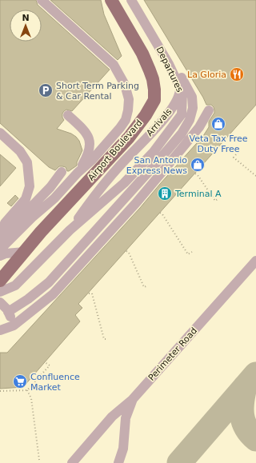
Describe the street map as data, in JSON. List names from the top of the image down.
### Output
{
  "streets": {
    "main road": ["Airport Boulevard"],
    "street": ["Departures", "Arrivals", "Perimeter Road"]
  },
  "crossings": [
    ["Departures", "Arrivals"]
  ],
  "places": {
    "restaurant": ["La Gloria"],
    "parking": ["Short Term Parking & Car Rental"],
    "shop": ["Veta Tax Free Duty Free", "San Antonio Express News"],
    "building": ["Terminal A"],
    "supermarket": ["Confluence Market"]
  },
  "north": "top"
}
